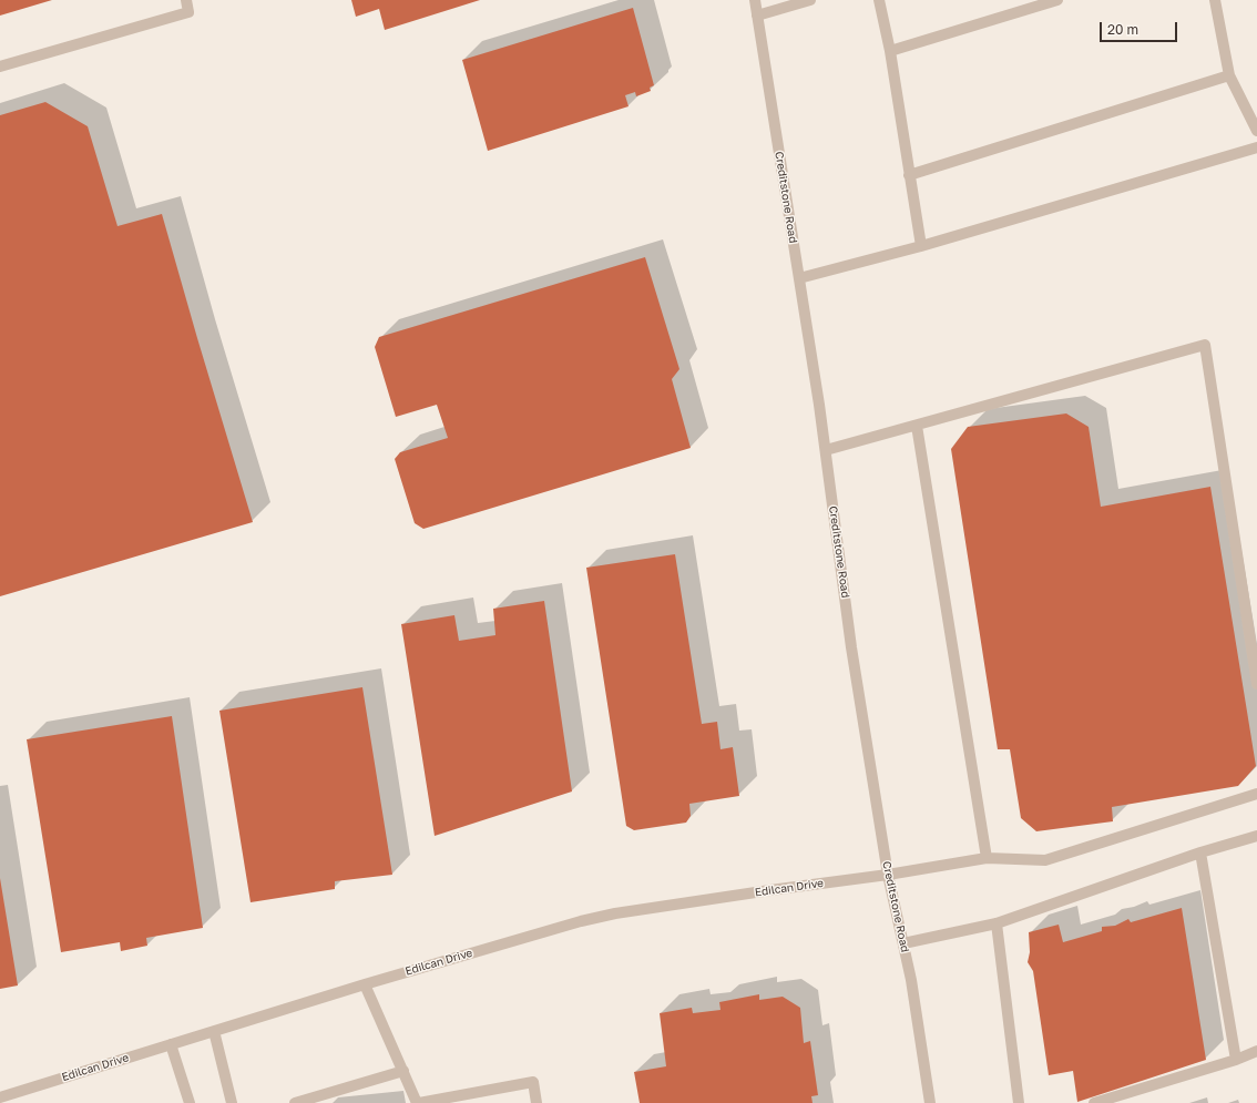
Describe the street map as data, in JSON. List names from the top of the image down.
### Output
{
  "streets": {
    "street": ["Creditstone Road", "Edilcan Drive"]
  },
  "crossings": [
    ["Creditstone Road", "Edilcan Drive"]
  ],
  "scale_bar": "20 m"
}
